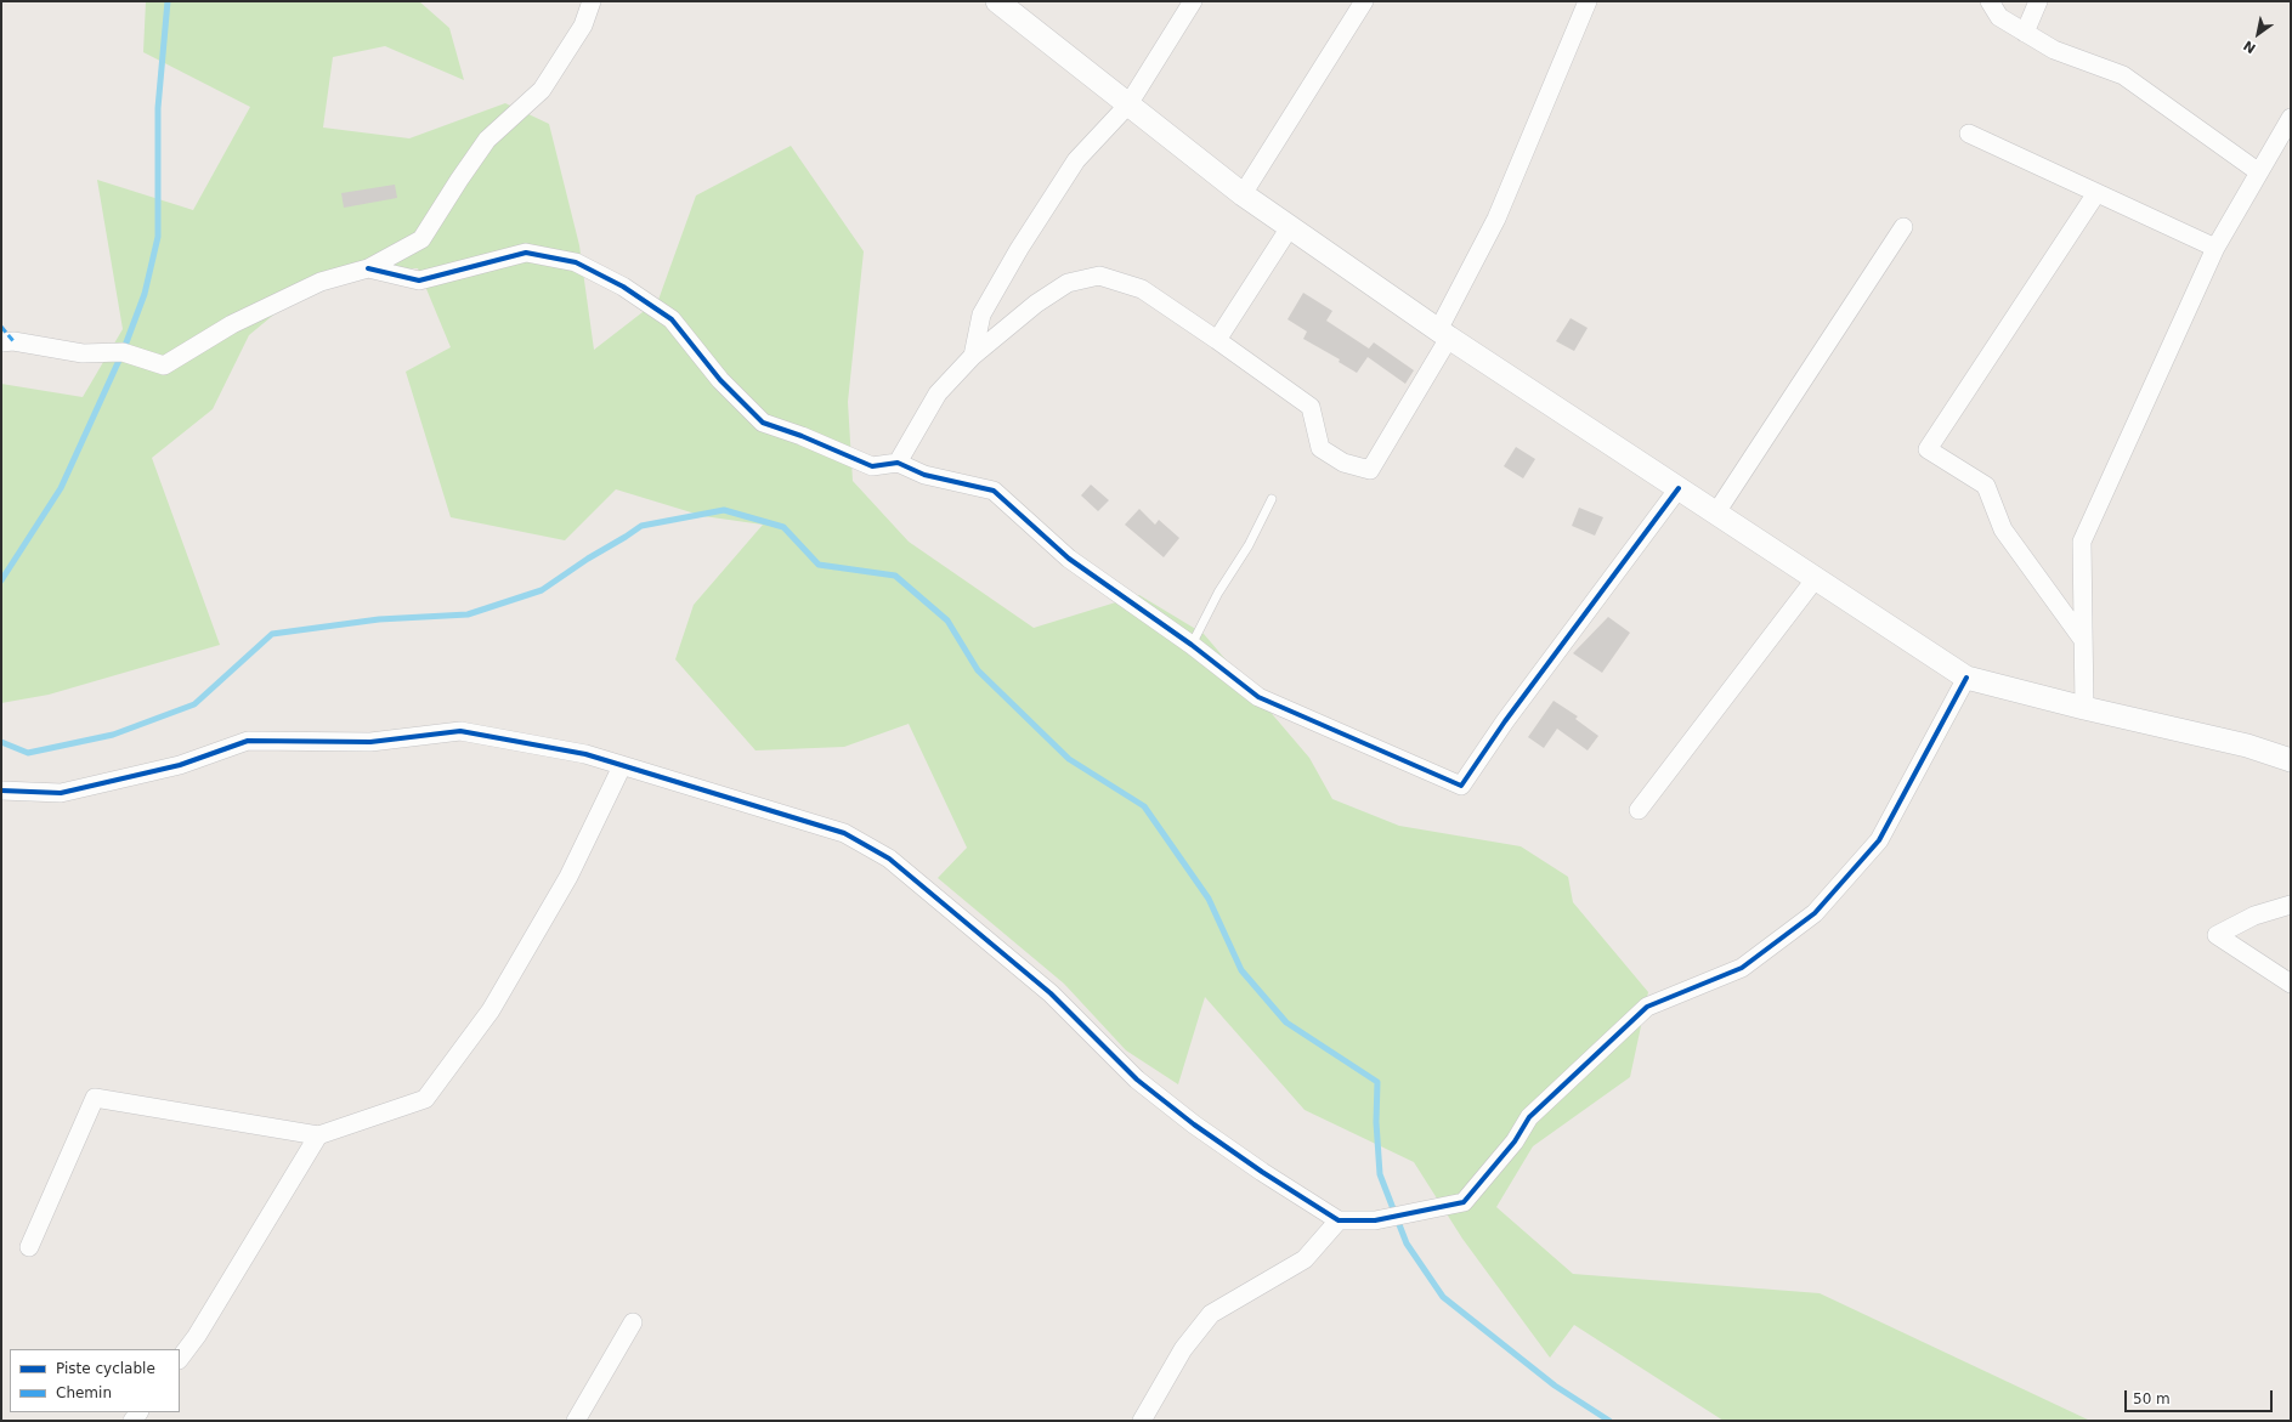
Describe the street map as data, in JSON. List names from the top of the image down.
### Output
{
  "legend": ["Piste cyclable", "Chemin"],
  "scale_bar": "50 m",
  "north": "bottom left"
}
